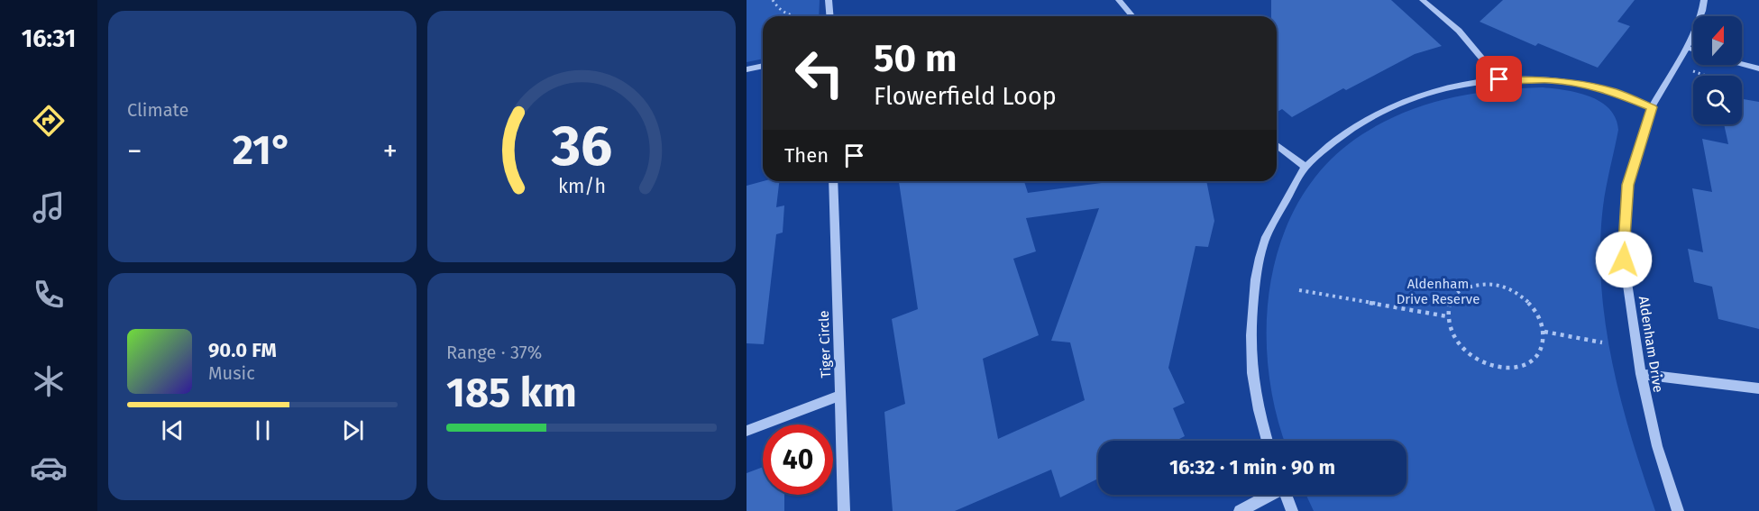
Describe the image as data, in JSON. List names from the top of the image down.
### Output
{
  "streets": {
    "street": ["Tiger Circle", "Aldenham Drive"]
  },
  "parks": ["Aldenham Drive Reserve"],
  "north": "top",
  "page": {
    "tabs": "16:31",
    "tile": [
      "Climate",
      ["Range · 37%", "185 km"]
    ],
    "turn": ["50 m", "Flowerfield Loop"],
    "heat": ["−", "21°", "+"],
    "then": "Then",
    "song": ["90.0 FM", "Music"],
    "limit": "40",
    "trip": "16:32 · 1 min · 90 m",
    "gauge": ["36", "km/h"]
  }
}
